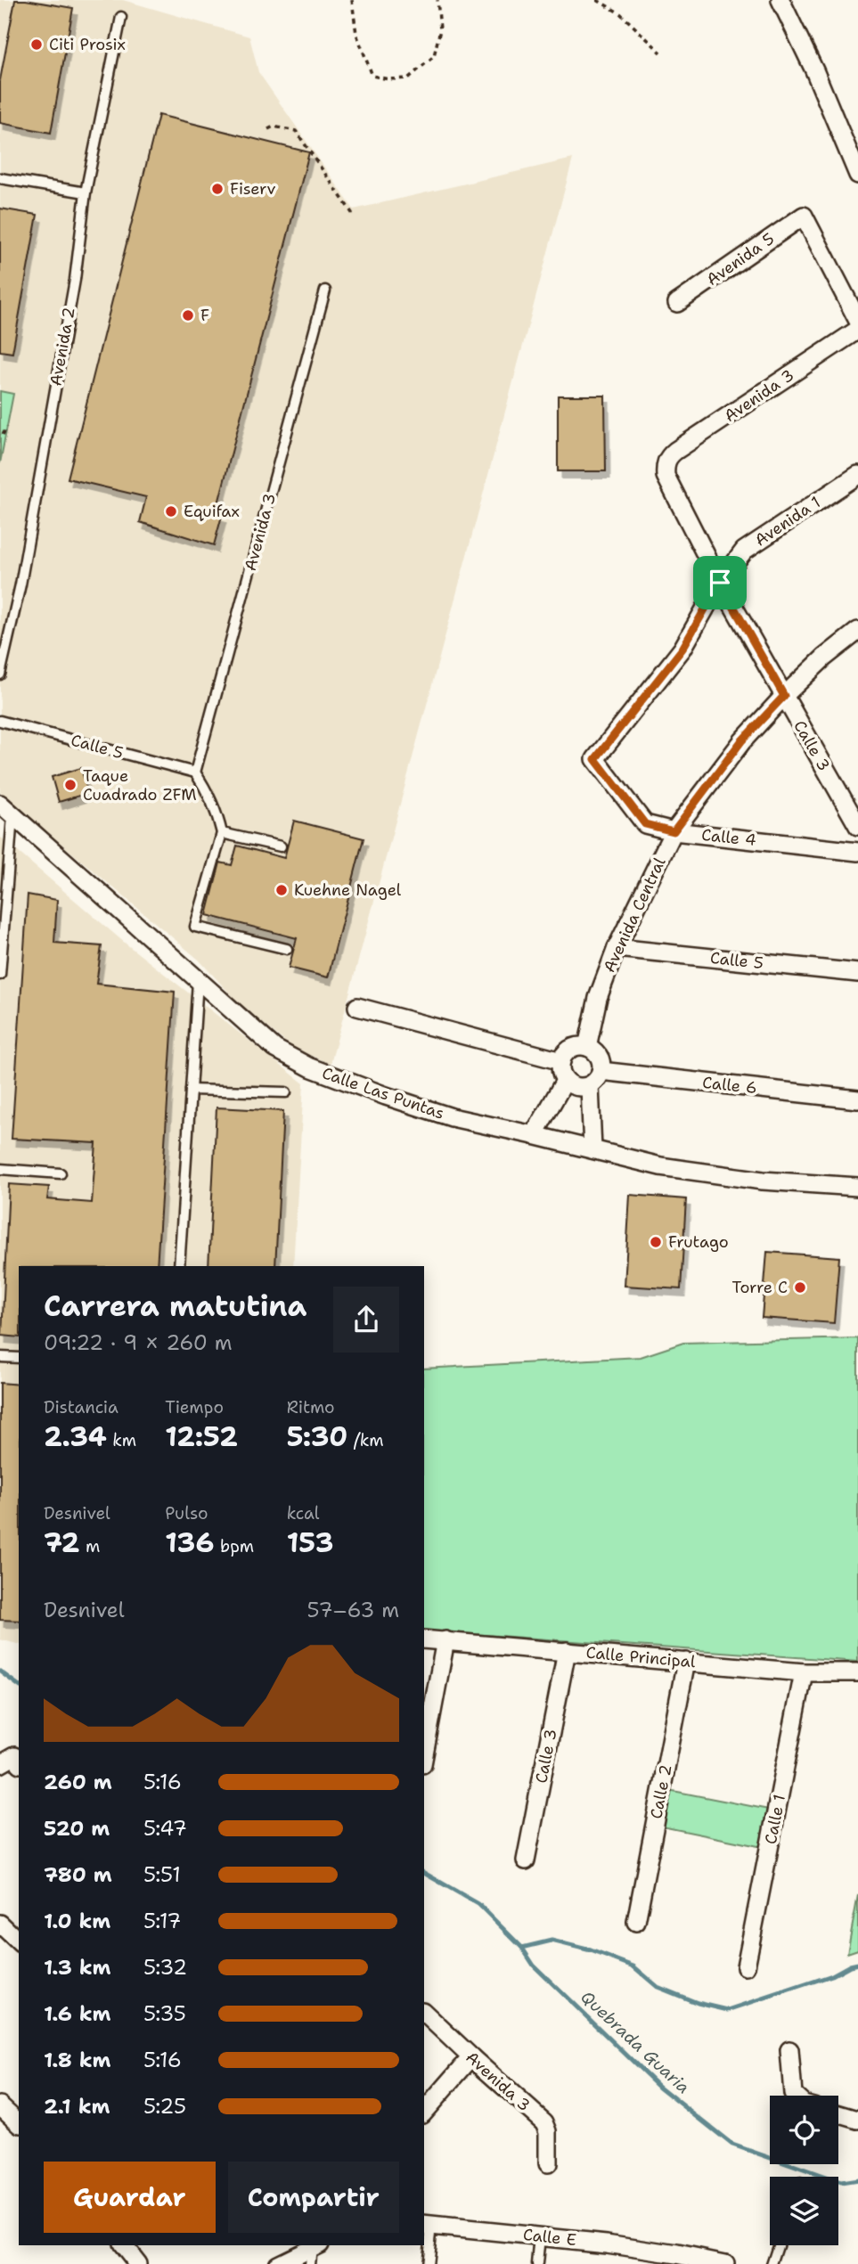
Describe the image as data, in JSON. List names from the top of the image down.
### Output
{
  "streets": {
    "street": [
      "Avenida 5",
      "Avenida 3",
      "Avenida 1",
      "Calle 3",
      "Calle 5",
      "Calle 4",
      "Avenida Central",
      "Calle 6",
      "Calle Las Puntas",
      "Calle Principal",
      "Calle 2",
      "Calle 1",
      "Calle E"
    ],
    "lane": ["Avenida 2"]
  },
  "crossings": [
    ["Avenida 3", "Calle 3"],
    ["Avenida 3", "Calle 5"],
    ["Avenida 1", "Calle 3"],
    ["Avenida 1", "Calle 4"],
    ["Calle 3", "Avenida Central"],
    ["Calle 3", "Calle Principal"],
    ["Calle 5", "Avenida Central"],
    ["Calle 4", "Avenida Central"],
    ["Avenida Central", "Calle 6"],
    ["Calle Principal", "Calle 2"],
    ["Calle Principal", "Calle 1"]
  ],
  "water": ["Quebrada Guaria"],
  "places": [
    "Citi Prosix",
    "Fiserv",
    "F",
    "Equifax",
    "Taque Cuadrado ZFM",
    "Kuehne Nagel",
    "Frutago",
    "Torre C"
  ],
  "page": {
    "heading": ["Carrera matutina", "09:22 · 9 × 260 m"],
    "stats": [
      ["Distancia", "2.34 km"],
      ["Tiempo", "12:52"],
      ["Ritmo", "5:30 /km"],
      ["Desnivel", "72 m"],
      ["Pulso", "136 bpm"],
      ["kcal", "153"]
    ],
    "chart": ["Desnivel", "57–63 m"],
    "list": [
      {
        "name": "260 m",
        "note": "5:16"
      },
      {
        "name": "520 m",
        "note": "5:47"
      },
      {
        "name": "780 m",
        "note": "5:51"
      },
      {
        "name": "1.0 km",
        "note": "5:17"
      },
      {
        "name": "1.3 km",
        "note": "5:32"
      },
      {
        "name": "1.6 km",
        "note": "5:35"
      },
      {
        "name": "1.8 km",
        "note": "5:16"
      },
      {
        "name": "2.1 km",
        "note": "5:25"
      }
    ],
    "buttons": ["Guardar", "Compartir"]
  }
}
